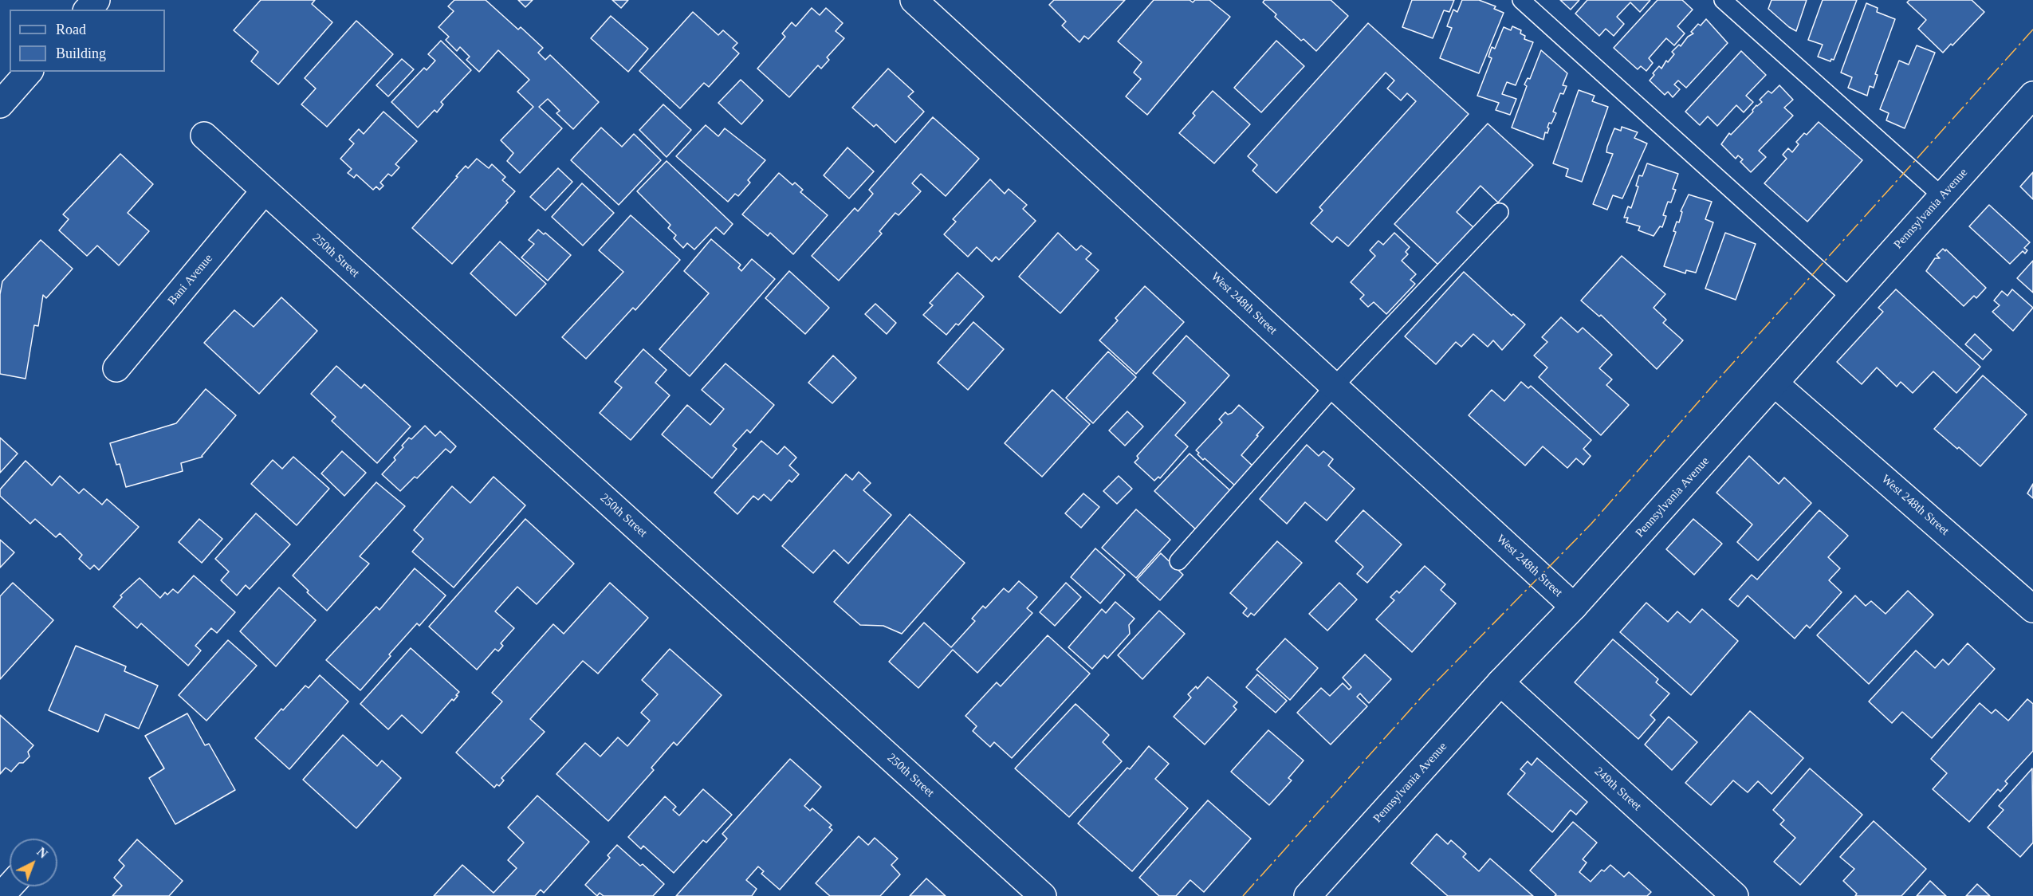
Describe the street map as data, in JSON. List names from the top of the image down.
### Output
{
  "streets": {
    "street": [
      "Pennsylvania Avenue",
      "250th Street",
      "Bani Avenue",
      "West 248th Street",
      "249th Street"
    ]
  },
  "crossings": [
    ["Pennsylvania Avenue", "West 248th Street"],
    ["Pennsylvania Avenue", "249th Street"],
    ["250th Street", "Bani Avenue"]
  ],
  "legend": ["Road", "Building"],
  "north": "top right"
}
